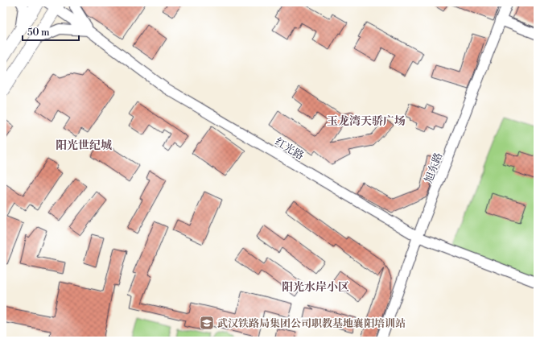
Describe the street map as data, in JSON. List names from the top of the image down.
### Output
{
  "streets": {
    "street": ["红光路", "旭东路"]
  },
  "crossings": [
    ["红光路", "旭东路"]
  ],
  "districts": ["玉龙湾天骄广场", "阳光世纪城", "阳光水岸小区"],
  "places": {
    "school or university": ["武汉铁路局集团公司职教基地襄阳培训站"]
  },
  "scale_bar": "50 m"
}
